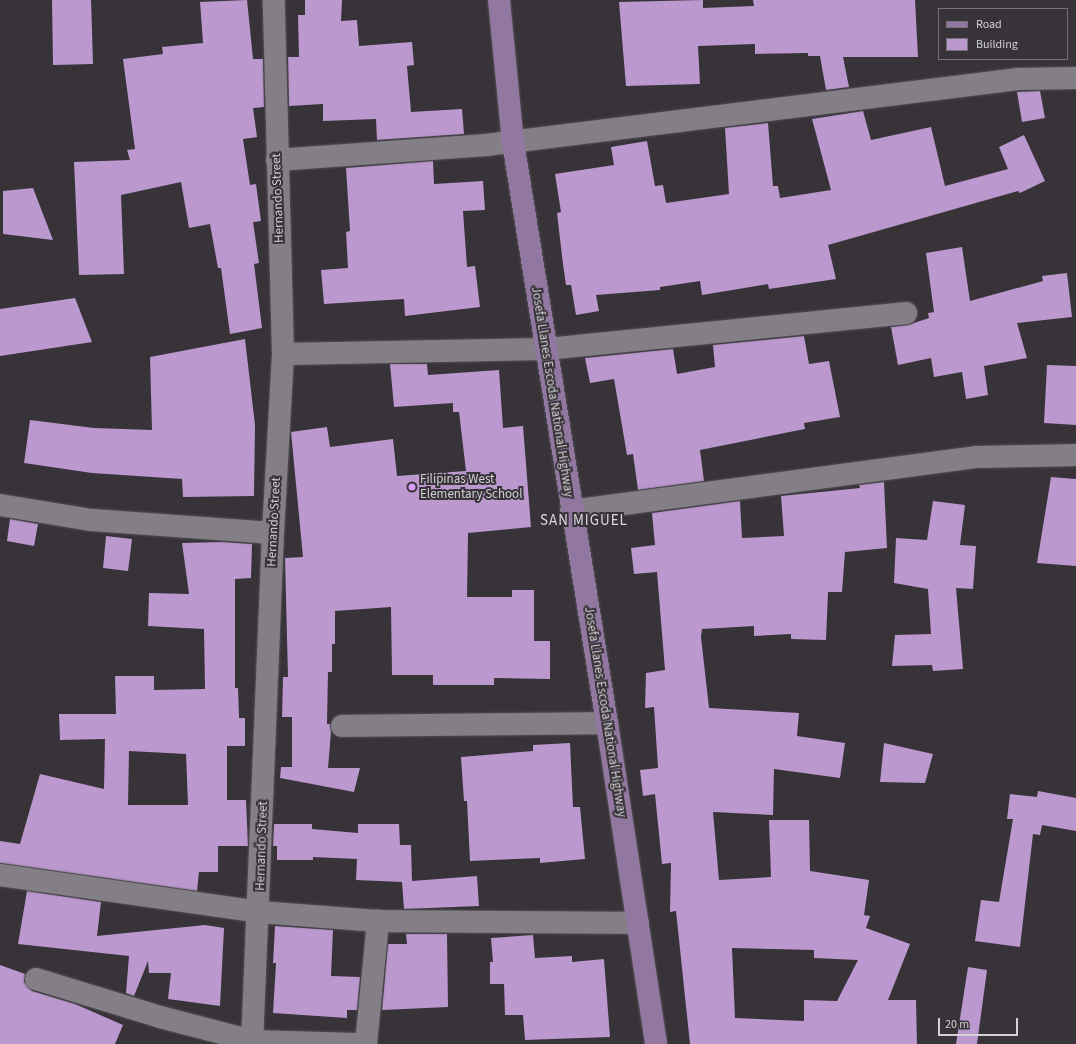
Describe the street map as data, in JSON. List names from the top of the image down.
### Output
{
  "streets": {
    "main road": ["Josefa Llanes Escoda National Highway"],
    "street": ["Hernando Street"]
  },
  "districts": ["SAN MIGUEL"],
  "places": ["Filipinas West Elementary School"],
  "legend": ["Road", "Building"],
  "scale_bar": "20 m"
}
